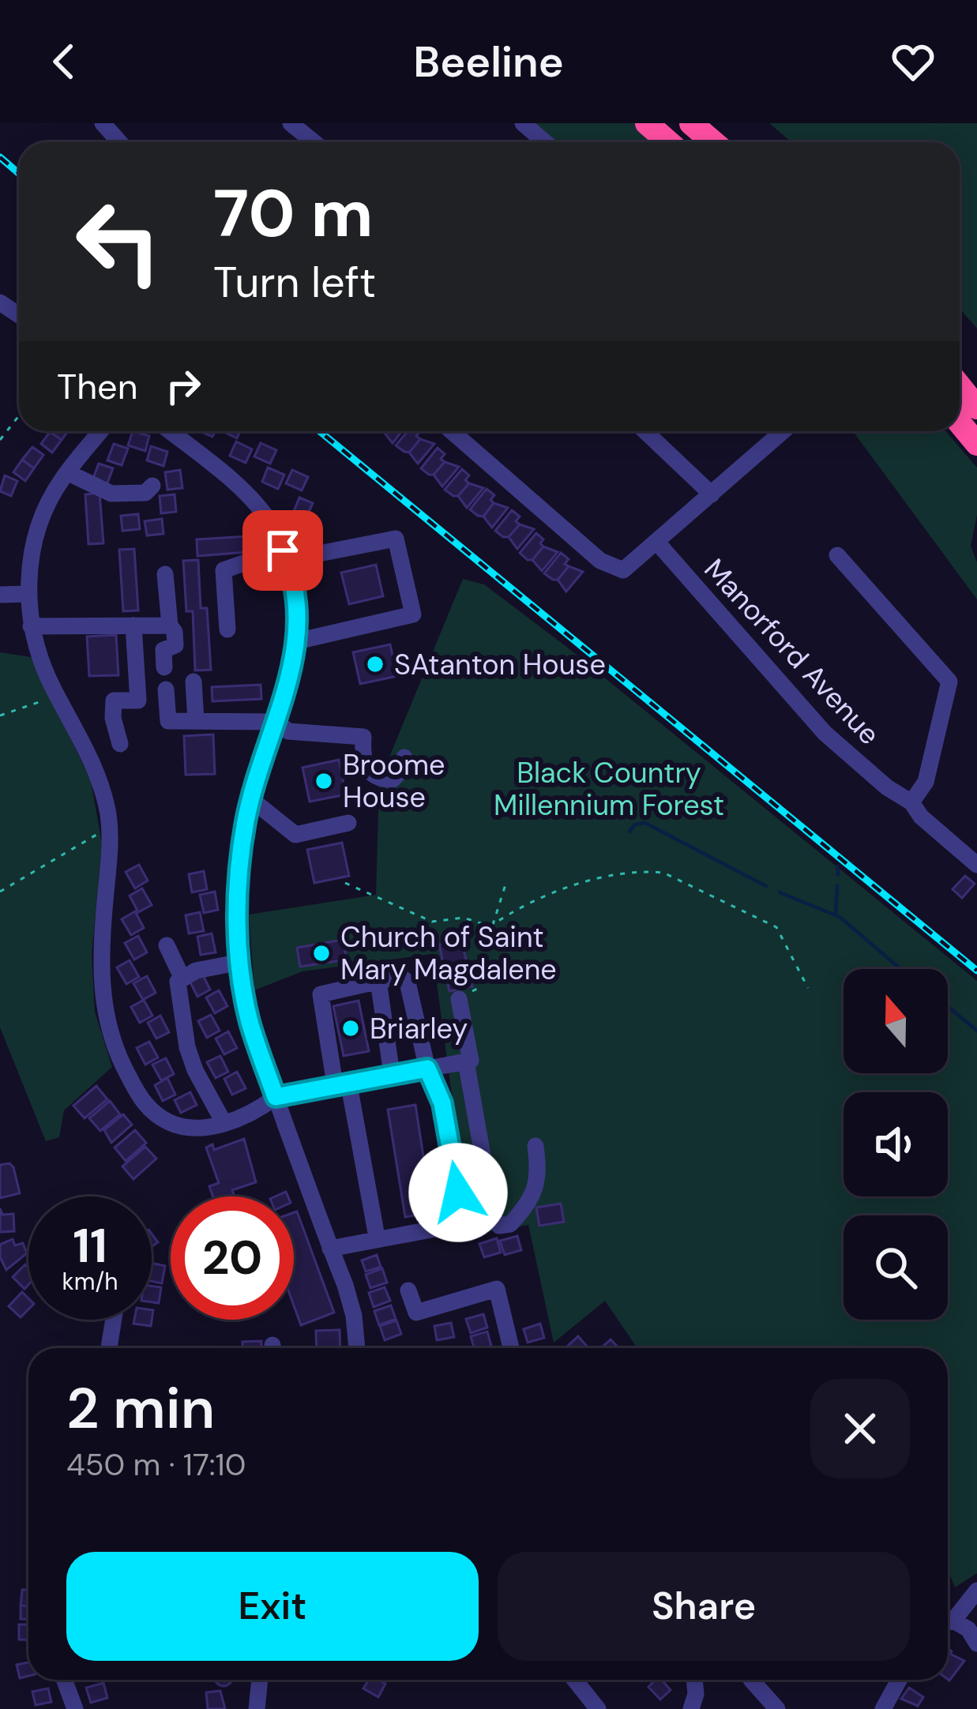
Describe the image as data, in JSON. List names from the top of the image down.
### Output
{
  "streets": {
    "street": ["Manorford Avenue"]
  },
  "parks": ["Black Country Millennium Forest"],
  "places": [
    "SAtanton House",
    "Broome House",
    "Church of Saint Mary Magdalene",
    "Briarley"
  ],
  "north": "top",
  "page": {
    "header": "Beeline",
    "turn": ["70 m", "Turn left"],
    "then": "Then",
    "speed": "11 km/h",
    "limit": "20",
    "heading": ["2 min", "450 m · 17:10"],
    "buttons": ["Exit", "Share"]
  }
}
